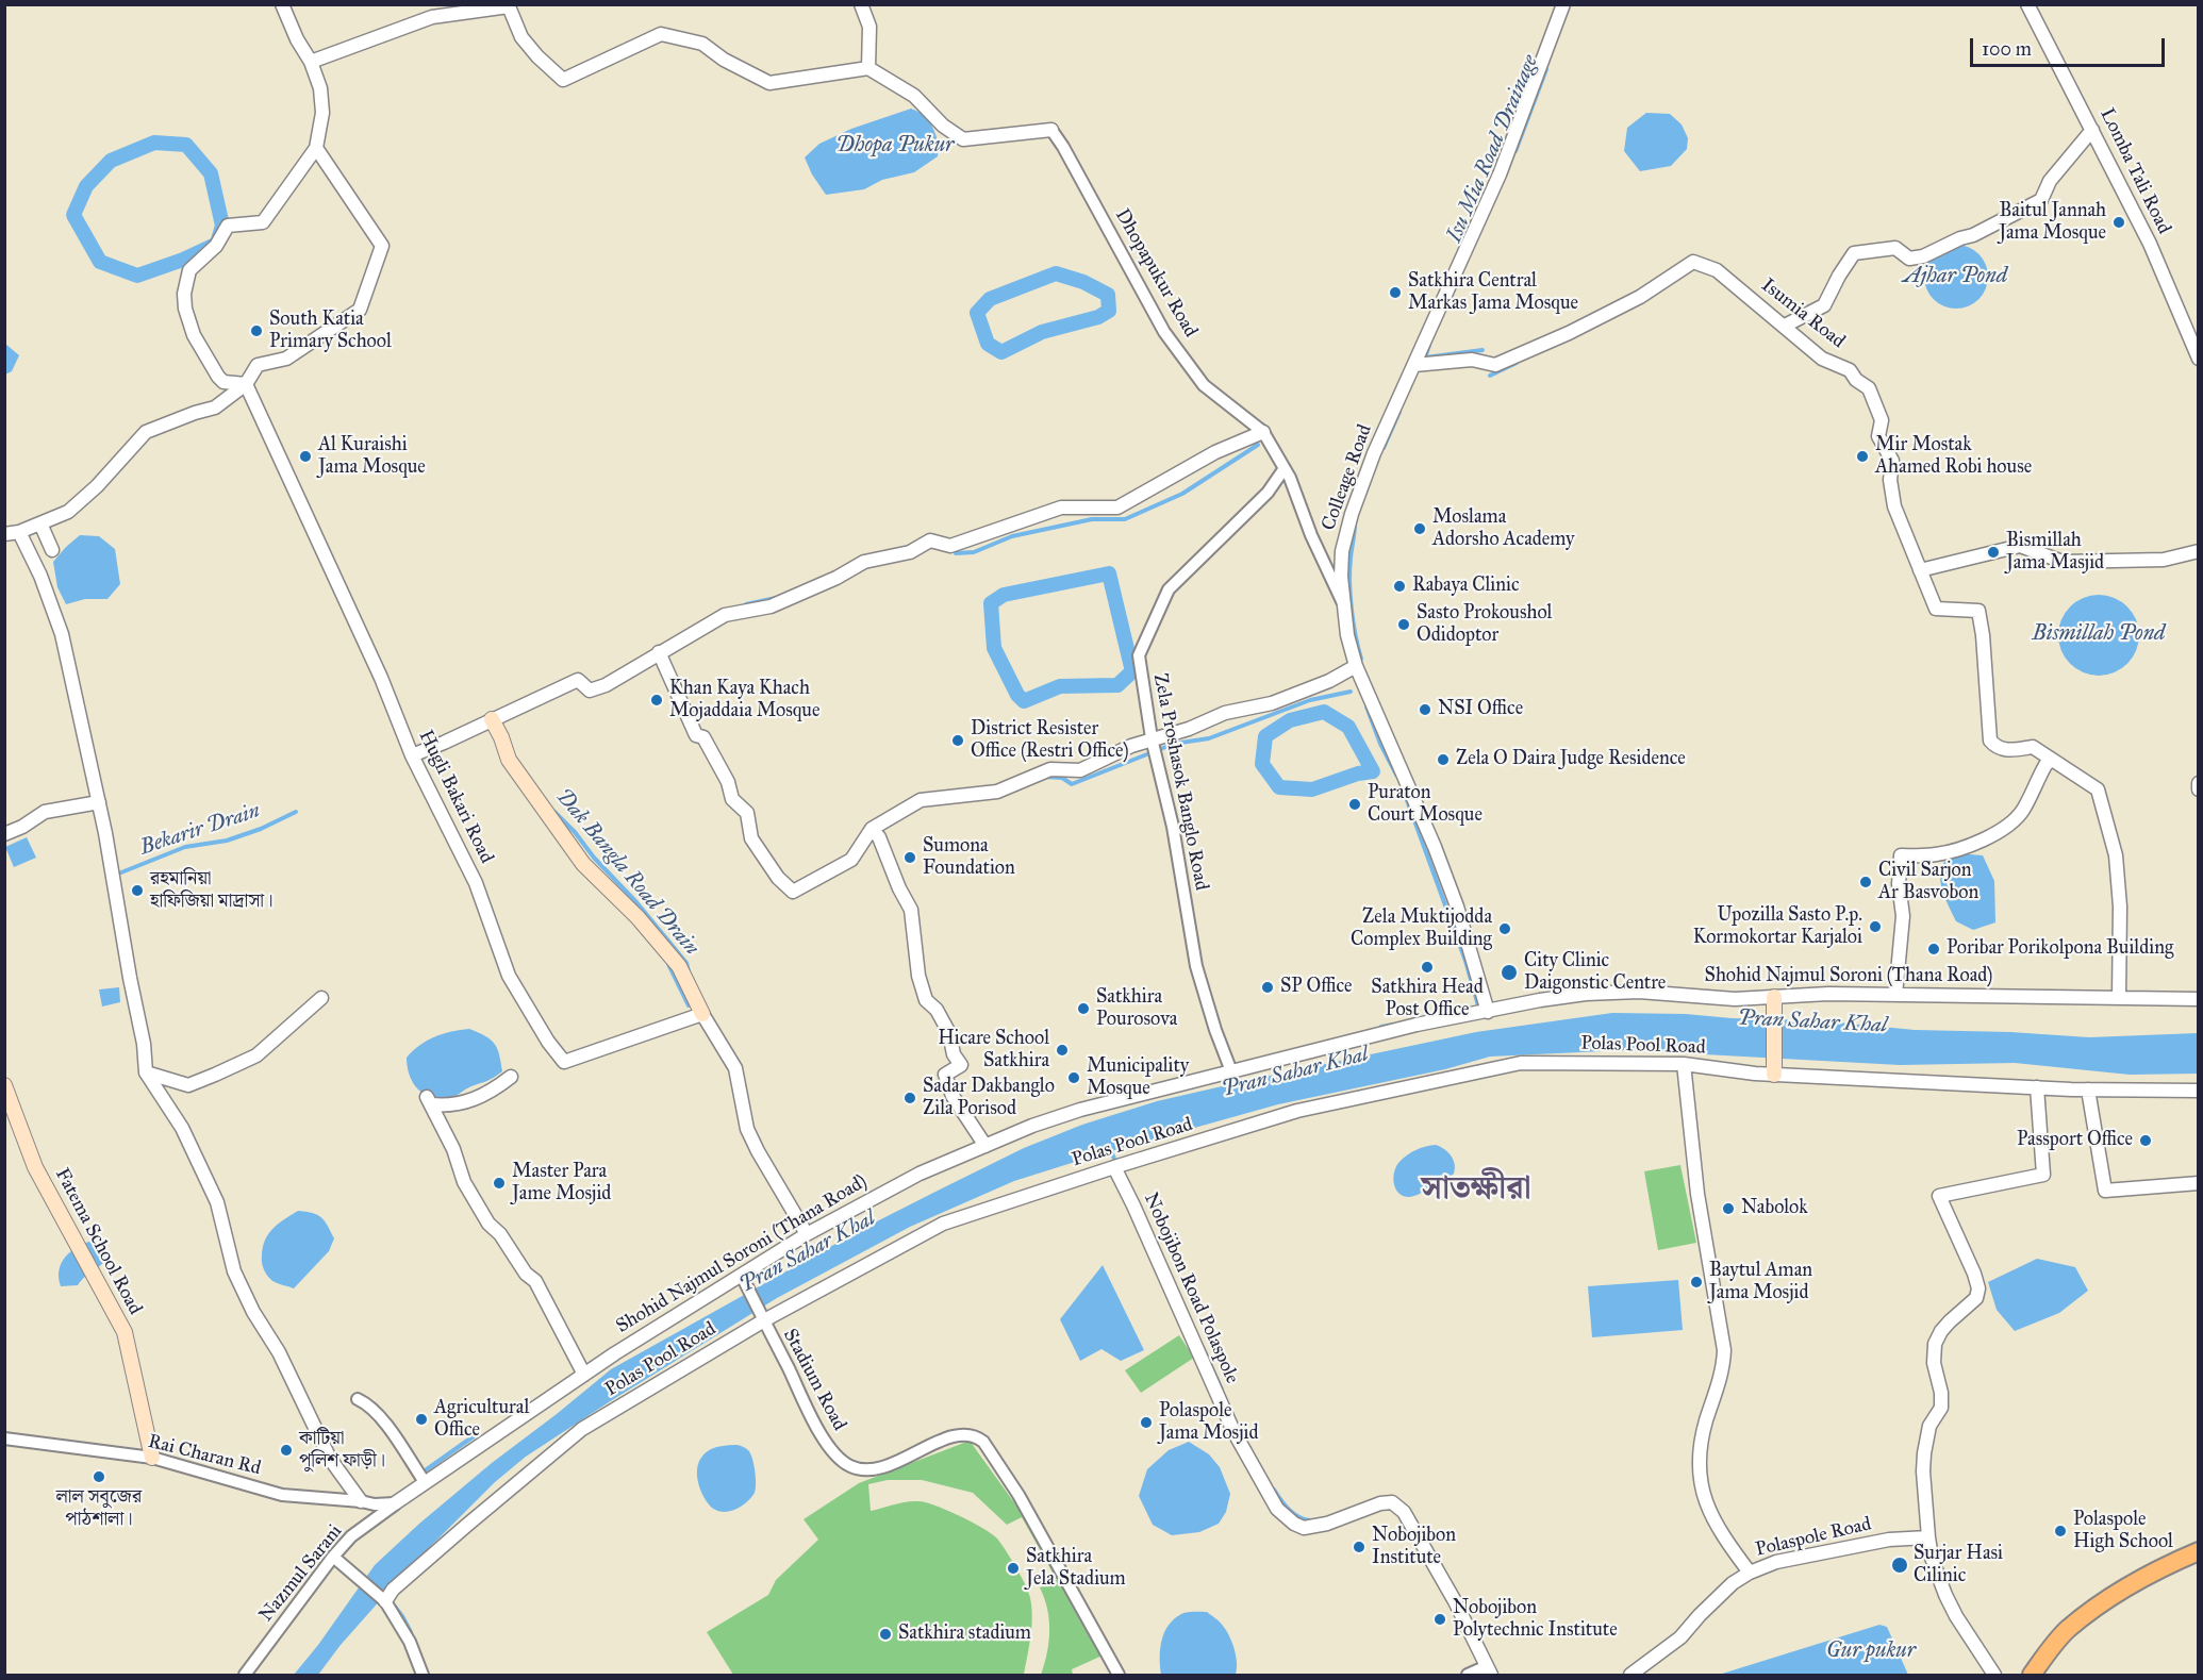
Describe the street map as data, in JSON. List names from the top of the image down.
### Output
{
  "streets": {
    "main road": ["Fatema School Road"],
    "street": [
      "Lomba Tali Road",
      "Dhopapukur Road",
      "Isumia Road",
      "Colleage Road",
      "Zela Proshasok Banglo Road",
      "Hugli Bakari Road",
      "Shohid Najmul Soroni (Thana Road)",
      "Polas Pool Road",
      "Nobojibon Road Polaspole",
      "Stadium Road",
      "Rai Charan Rd",
      "Polaspole Road",
      "Nazmul Sarani"
    ]
  },
  "crossings": [
    ["Dhopapukur Road", "Colleage Road"],
    ["Dhopapukur Road", "Zela Proshasok Banglo Road"],
    ["Isumia Road", "Colleage Road"],
    ["Colleage Road", "Shohid Najmul Soroni (Thana Road)"],
    ["Zela Proshasok Banglo Road", "Shohid Najmul Soroni (Thana Road)"],
    ["Shohid Najmul Soroni (Thana Road)", "Stadium Road"],
    ["Shohid Najmul Soroni (Thana Road)", "Rai Charan Rd"],
    ["Shohid Najmul Soroni (Thana Road)", "Nazmul Sarani"],
    ["Polas Pool Road", "Nobojibon Road Polaspole"],
    ["Polas Pool Road", "Stadium Road"],
    ["Fatema School Road", "Rai Charan Rd"],
    ["Rai Charan Rd", "Nazmul Sarani"]
  ],
  "districts": ["সাতক্ষীরা"],
  "water": [
    "Dhopa Pukur",
    "Isu Mia Road Drainage",
    "Ajhar Pond",
    "Bismillah Pond",
    "Bekarir Drain",
    "Dak Bangla Road Drain",
    "Pran Sahar Khal",
    "Gur pukur"
  ],
  "places": [
    "Baitul Jannah Jama Mosque",
    "Satkhira Central Markas Jama Mosque",
    "South Katia Primary School",
    "Al Kuraishi Jama Mosque",
    "Mir Mostak Ahamed Robi house",
    "Moslama Adorsho Academy",
    "Bismillah Jama Masjid",
    "Rabaya Clinic",
    "Sasto Prokoushol Odidoptor",
    "Khan Kaya Khach Mojaddaia Mosque",
    "NSI Office",
    "District Resister Office (Restri Office)",
    "Zela O Daira Judge Residence",
    "Puraton Court Mosque",
    "Sumona Foundation",
    "Civil Sarjon Ar Basvobon",
    "রহমানিয়া হাফিজিয়া মাদ্রাসা।",
    "Upozilla Sasto P.p. Kormokortar Karjaloi",
    "Zela Muktijodda Complex Building",
    "Poribar Porikolpona Building",
    "Satkhira Head Post Office",
    "City Clinic Daigonstic Centre",
    "SP Office",
    "Satkhira Pourosova",
    "Hicare School Satkhira",
    "Municipality Mosque",
    "Sadar Dakbanglo Zila Porisod",
    "Passport Office",
    "Master Para Jame Mosjid",
    "Nabolok",
    "Baytul Aman Jama Mosjid",
    "Agricultural Office",
    "Polaspole Jama Mosjid",
    "কাটিয়া পুলিশ ফাড়ী।",
    "লাল সবুজের পাঠশালা।",
    "Polaspole High School",
    "Nobojibon Institute",
    "Surjar Hasi Cilinic",
    "Satkhira Jela Stadium",
    "Nobojibon Polytechnic Institute",
    "Satkhira stadium"
  ],
  "scale_bar": "100 m"
}
